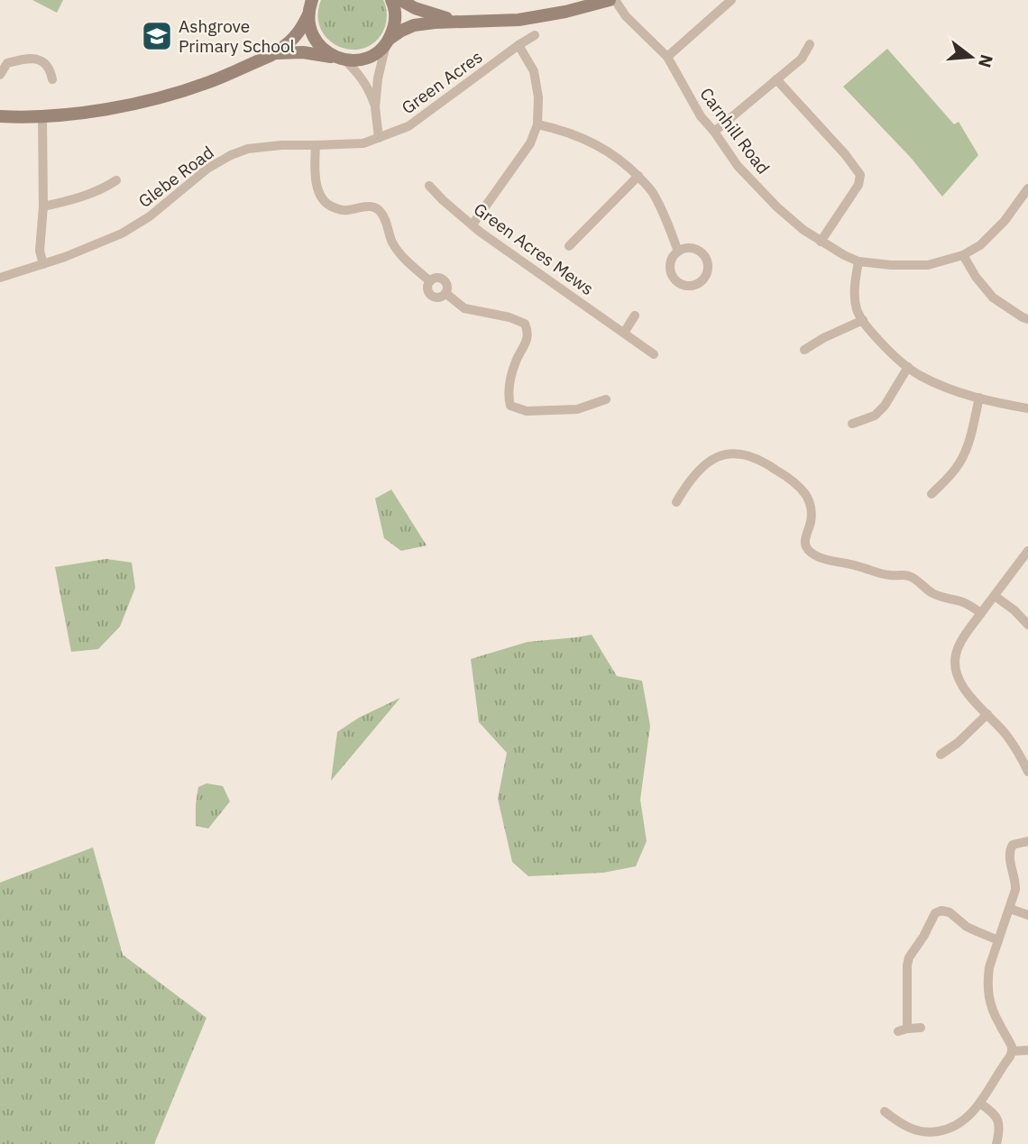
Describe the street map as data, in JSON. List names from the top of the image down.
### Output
{
  "streets": {
    "street": [
      "Green Acres",
      "Carnhill Road",
      "Glebe Road",
      "Green Acres Mews"
    ]
  },
  "crossings": [
    ["Green Acres", "Glebe Road"]
  ],
  "places": {
    "school or university": ["Ashgrove Primary School"]
  },
  "north": "right"
}
